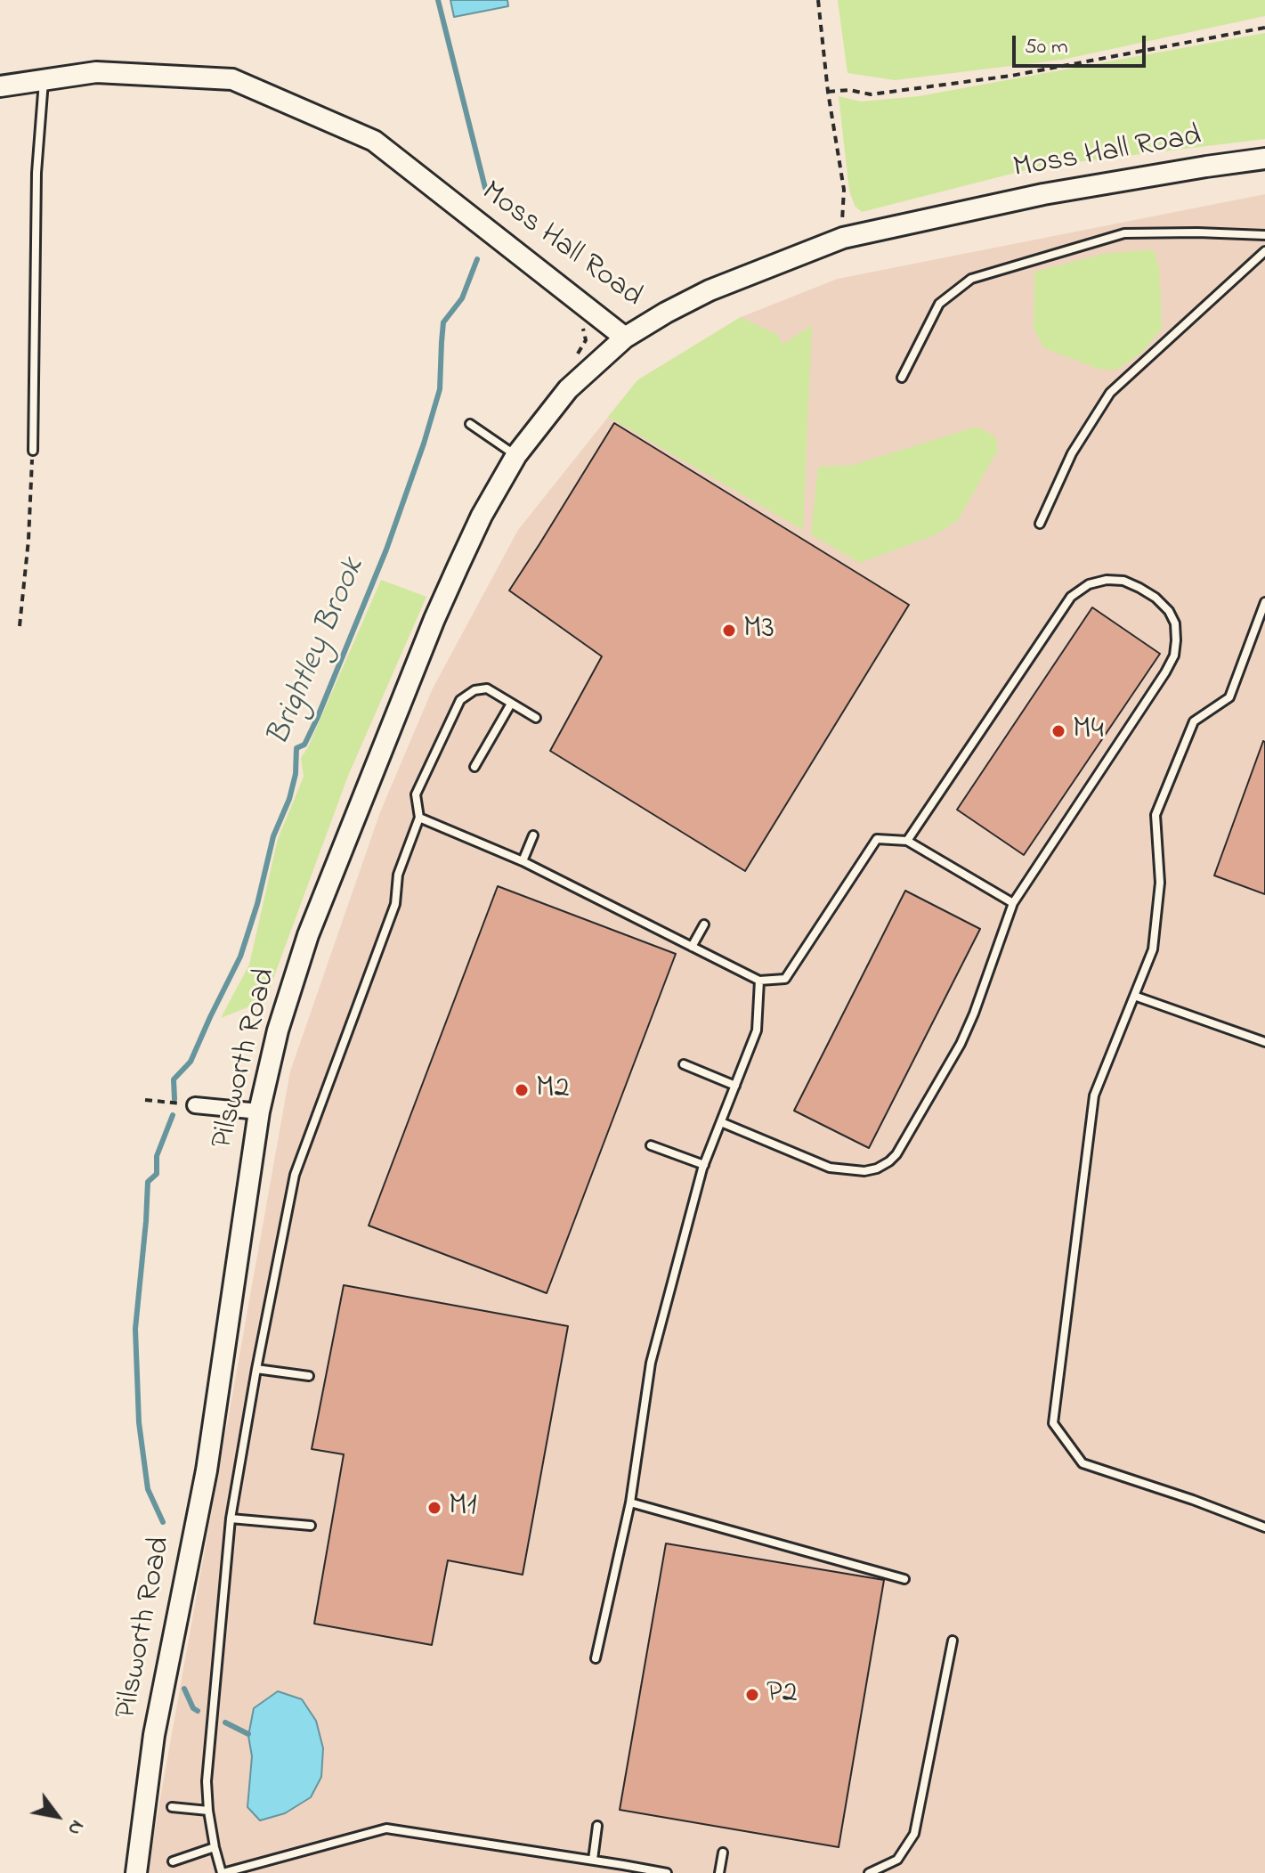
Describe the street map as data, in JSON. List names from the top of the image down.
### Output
{
  "streets": {
    "street": ["Moss Hall Road", "Pilsworth Road"]
  },
  "crossings": [
    ["Moss Hall Road", "Pilsworth Road"]
  ],
  "water": ["Brightley Brook"],
  "places": [
    "M3",
    "M4",
    "M2",
    "M1",
    "P2"
  ],
  "scale_bar": "50 m",
  "north": "bottom right"
}
